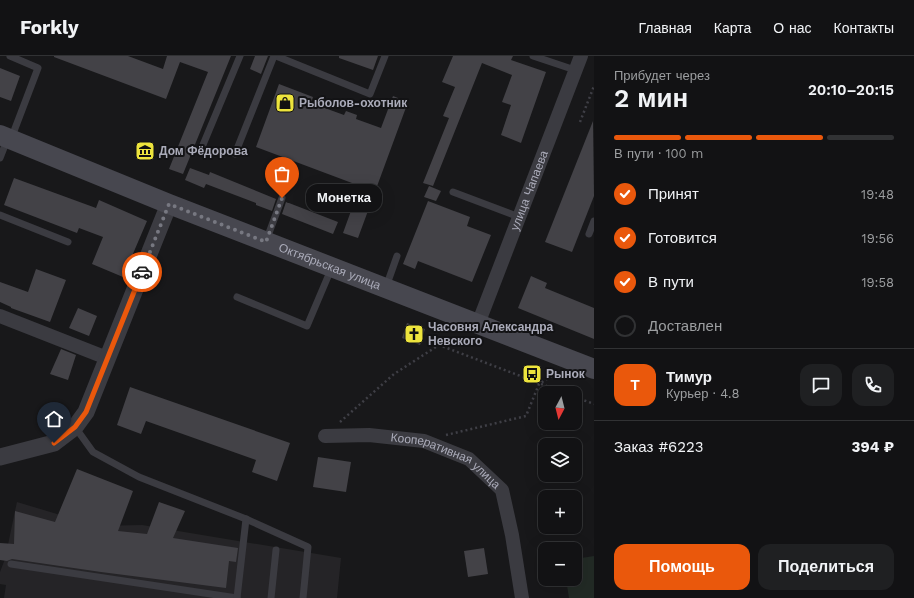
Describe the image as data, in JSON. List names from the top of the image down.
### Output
{
  "streets": {
    "main road": ["Октябрьская улица"],
    "street": ["улица Чапаева", "Кооперативная улица"]
  },
  "crossings": [
    ["улица Чапаева", "Октябрьская улица"]
  ],
  "places": {
    "shop": ["Рыболов-охотник"],
    "museum": ["Дом Фёдорова"],
    "other": ["Монетка"],
    "church": ["Часовня Александра Невского"],
    "bus stop": ["Рынок"]
  },
  "north": "bottom",
  "page": {
    "header": "Forkly",
    "nav": [
      "Главная",
      "Карта",
      "О нас",
      "Контакты"
    ],
    "heading": ["2 мин", "Прибудет через", "20:10–20:15"],
    "panel": [
      "Тимур",
      "Курьер · 4.8",
      "Заказ #6223",
      "394 ₽"
    ],
    "bar": "В пути · 100 m",
    "list": [
      ["Принят", "19:48"],
      ["Готовится", "19:56"],
      ["В пути", "19:58"],
      "Доставлен"
    ],
    "bubble": "Монетка",
    "round": "Т",
    "map_buttons": ["+", "−"],
    "buttons": ["Помощь", "Поделиться"]
  }
}
